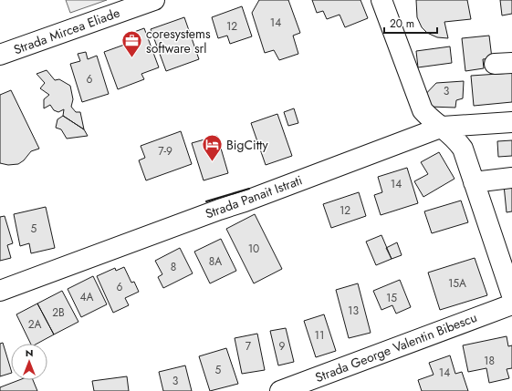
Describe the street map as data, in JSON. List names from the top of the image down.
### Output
{
  "streets": {
    "street": ["Strada Mircea Eliade", "Strada Panait Istrati", "Strada George Valentin Bibescu"]
  },
  "places": {
    "office": ["coresystems software srl"],
    "hotel": ["BigCitty"]
  },
  "house_numbers": [
    "14",
    "12",
    "6",
    "3",
    "7-9",
    "14",
    "12",
    "5",
    "10",
    "8A",
    "8",
    "15A",
    "6",
    "4A",
    "15",
    "13",
    "2B",
    "2A",
    "11",
    "7",
    "9",
    "18",
    "5",
    "14",
    "3"
  ],
  "scale_bar": "20 m",
  "north": "top"
}
